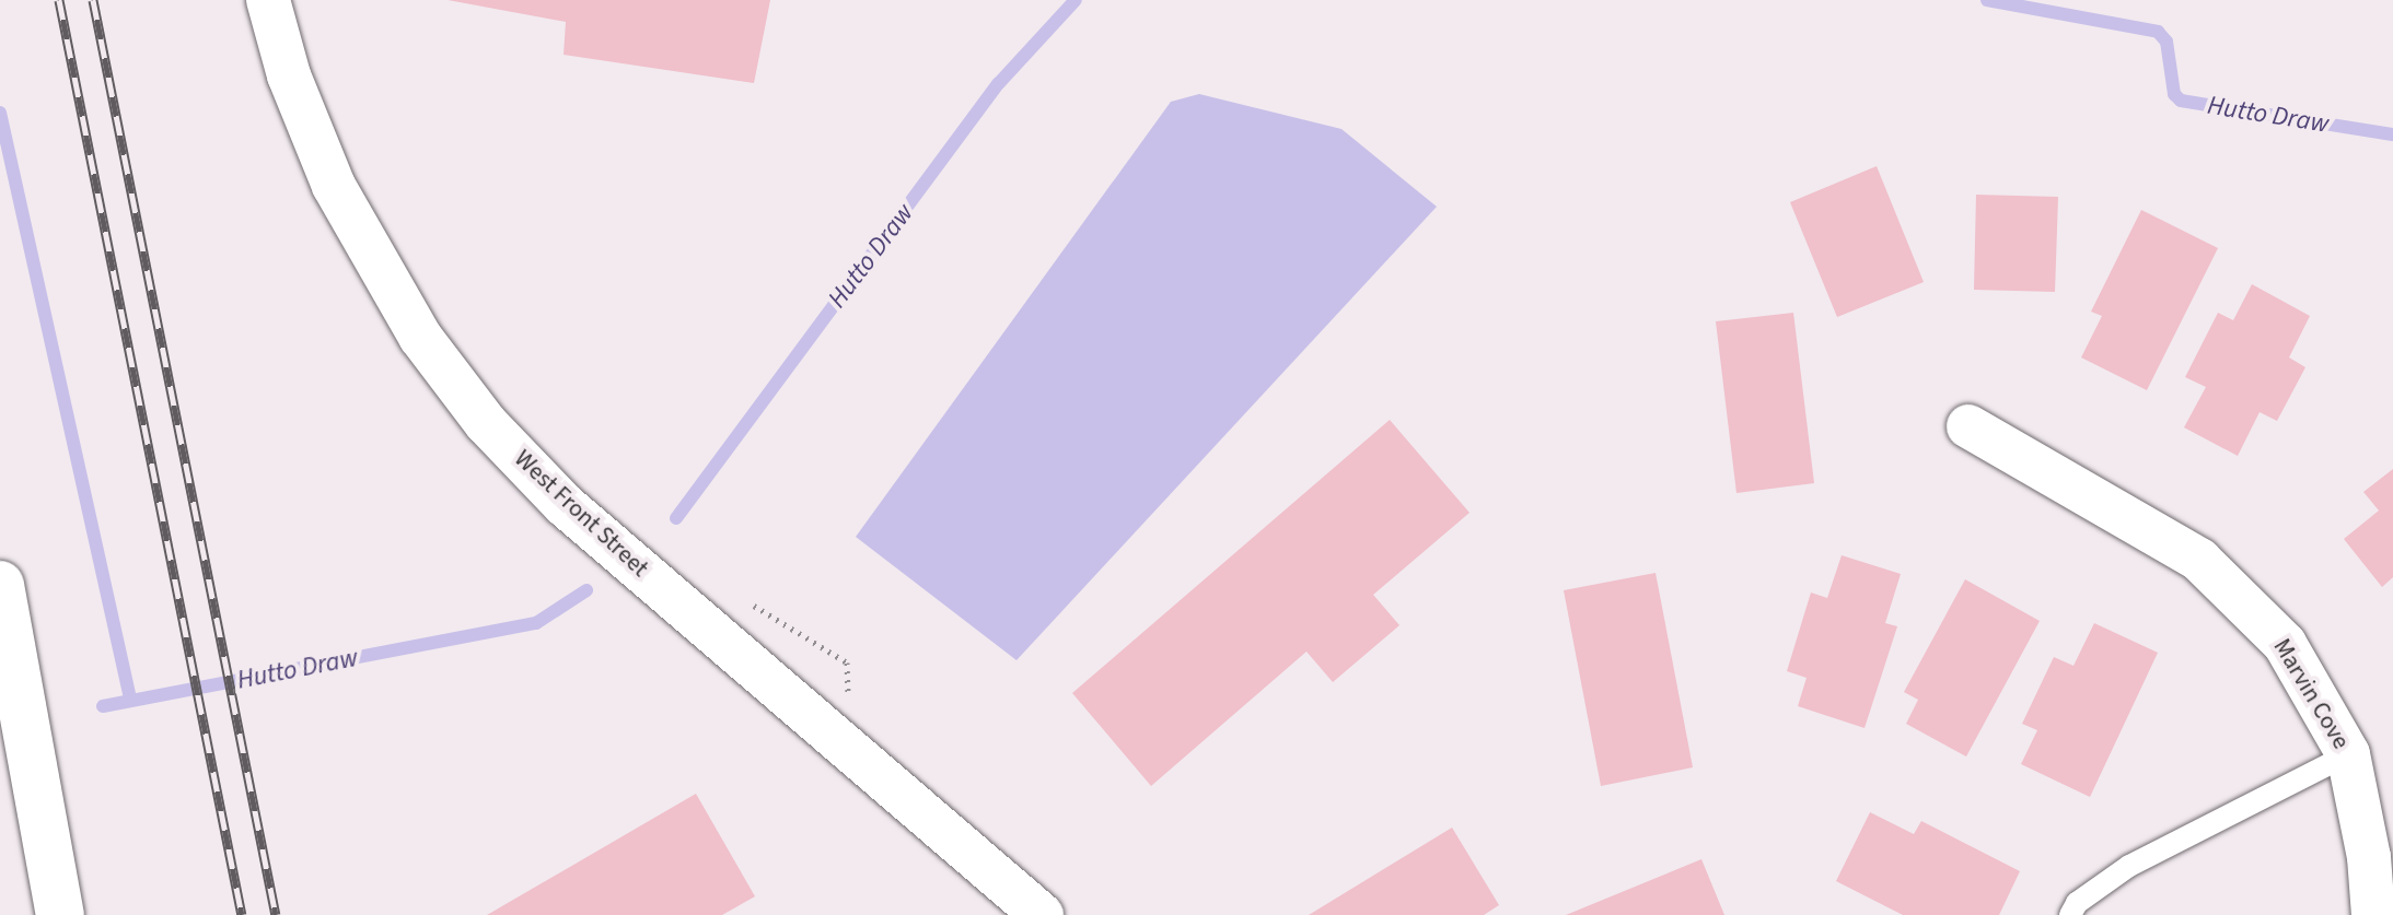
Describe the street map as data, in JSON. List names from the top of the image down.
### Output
{
  "streets": {
    "street": ["West Front Street", "Marvin Cove"]
  },
  "water": ["Hutto Draw"]
}
